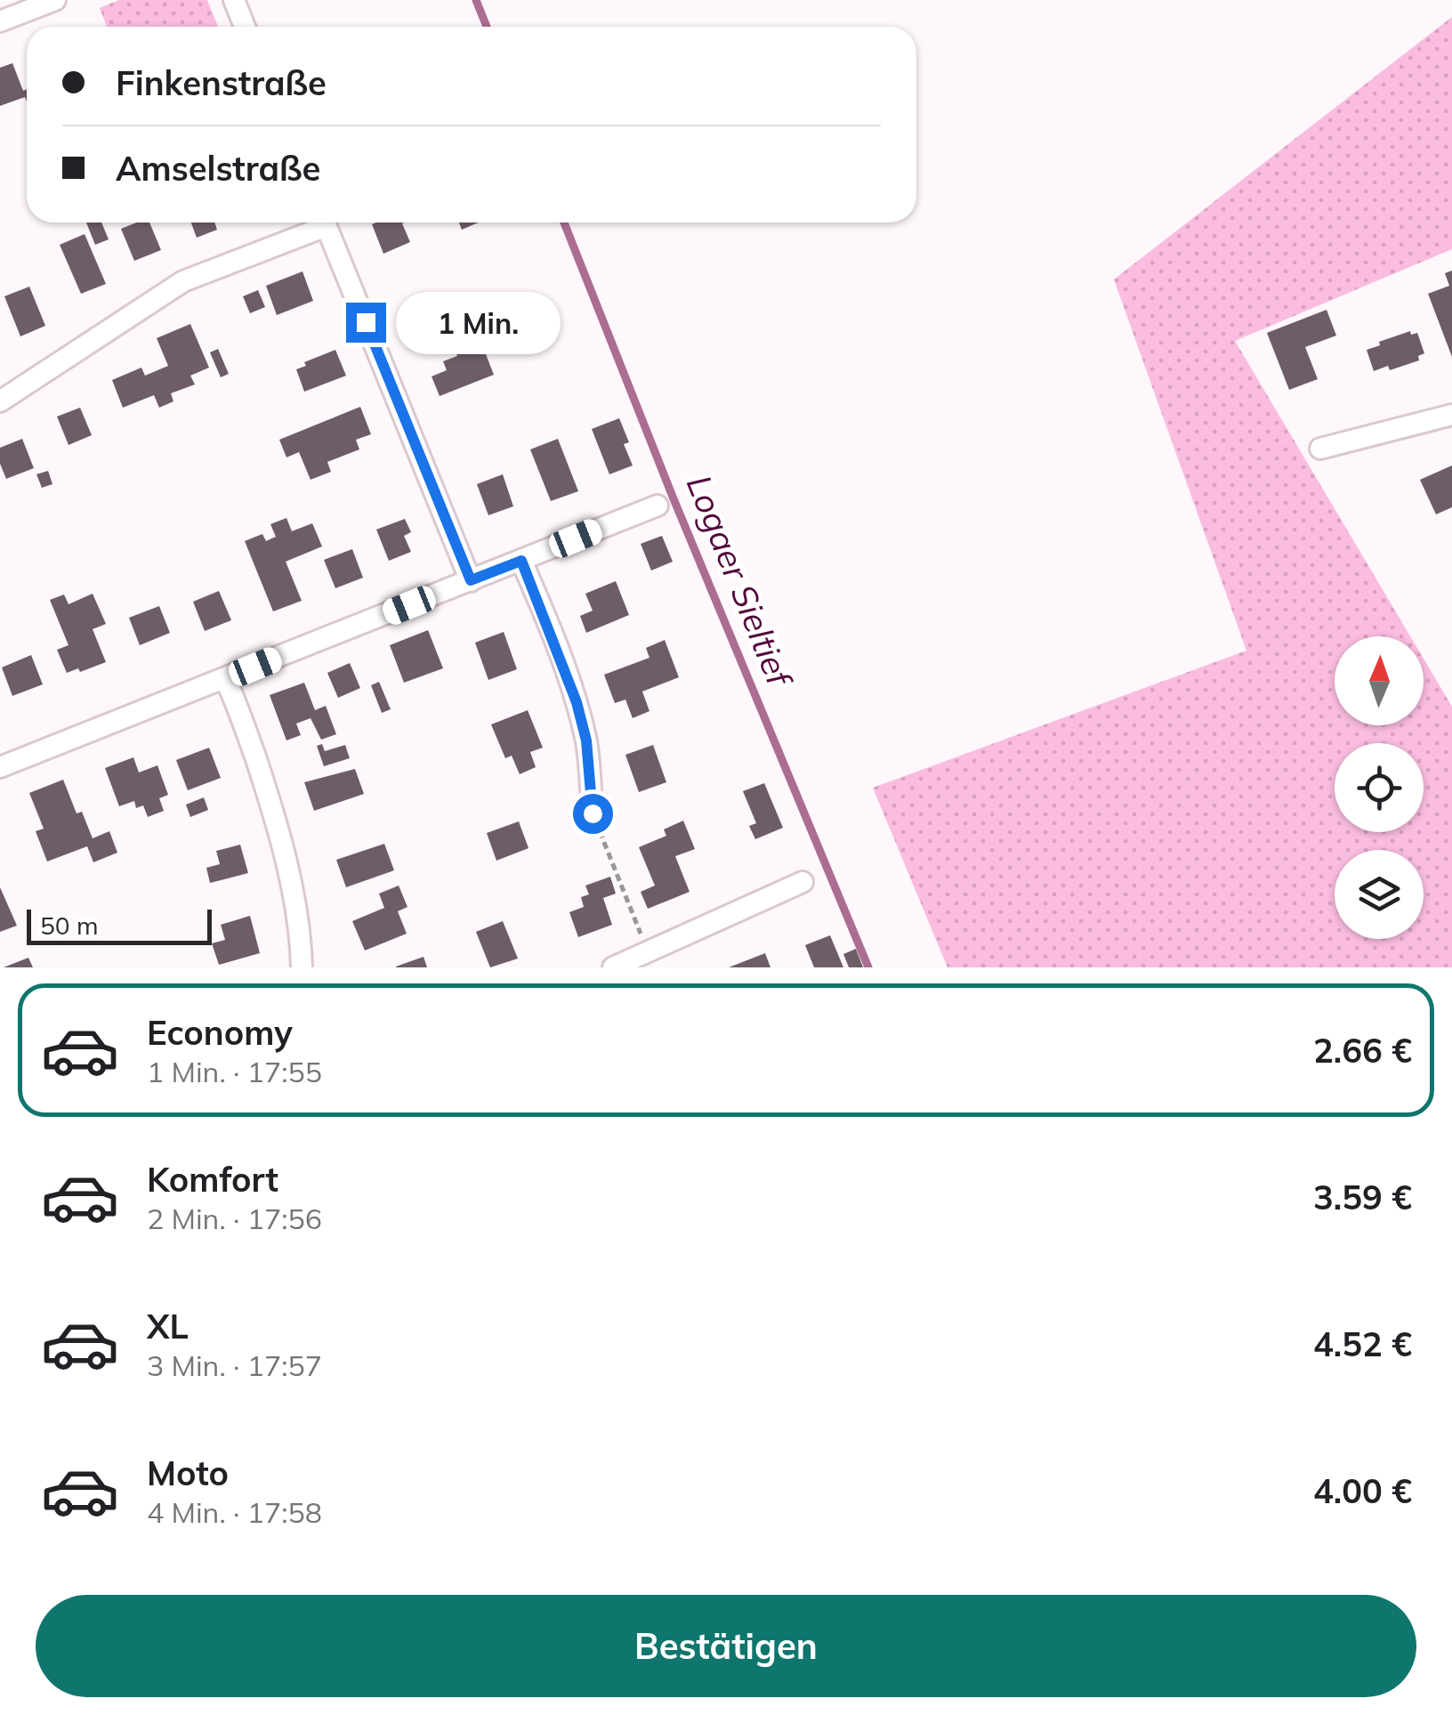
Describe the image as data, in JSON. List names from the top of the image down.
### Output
{
  "water": ["Logaer Sieltief"],
  "scale_bar": "50 m",
  "north": "top",
  "page": {
    "banner": ["Finkenstraße", "Amselstraße"],
    "bubble": "1 Min.",
    "scale": "50 m",
    "list": [
      {
        "name": "Economy",
        "note": "1 Min. · 17:55",
        "value": "2.66 €"
      },
      {
        "name": "Komfort",
        "note": "2 Min. · 17:56",
        "value": "3.59 €"
      },
      {
        "name": "XL",
        "note": "3 Min. · 17:57",
        "value": "4.52 €"
      },
      {
        "name": "Moto",
        "note": "4 Min. · 17:58",
        "value": "4.00 €"
      }
    ],
    "buttons": "Bestätigen"
  }
}
